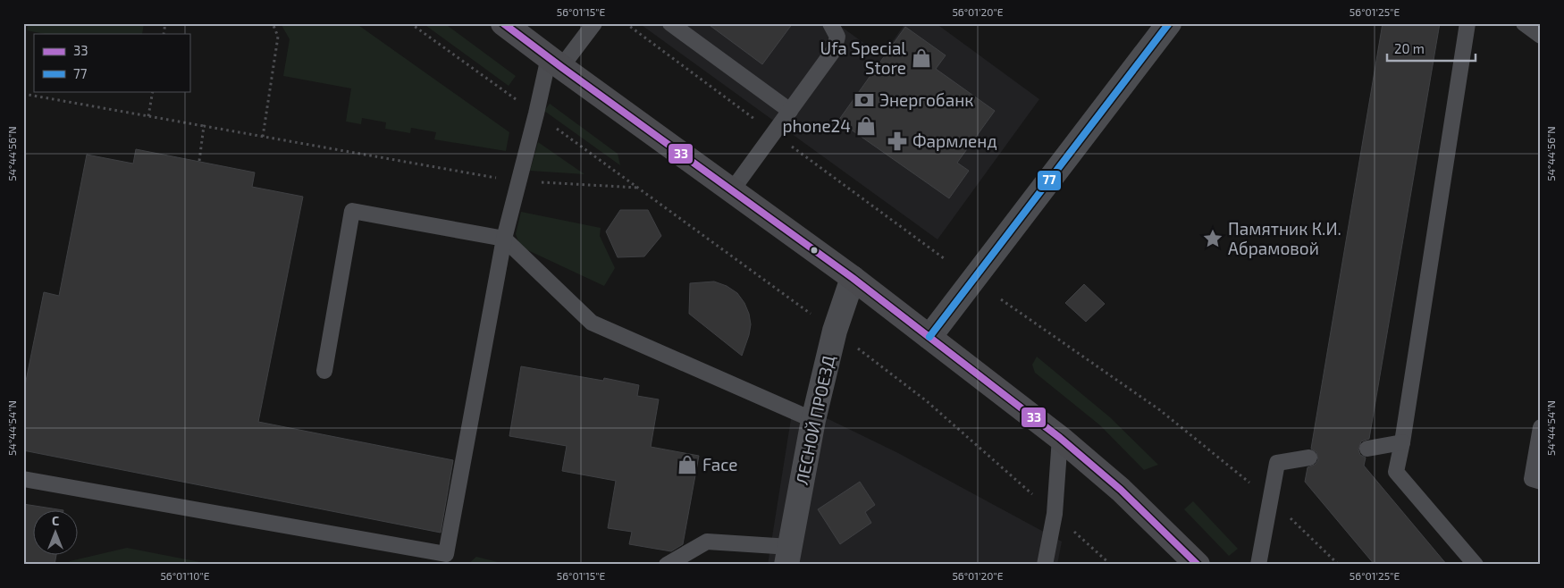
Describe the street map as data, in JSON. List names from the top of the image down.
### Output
{
  "streets": {
    "street": ["ЛЕСНОЙ ПРОЕЗД"]
  },
  "places": {
    "shop": ["Ufa Special Store", "phone24", "Face"],
    "bank": ["Энергобанк"],
    "pharmacy": ["Фармленд"],
    "place": ["Памятник К.И. Абрамовой"]
  },
  "lines": ["transit line 33", "transit line 77"],
  "legend": ["33", "77"],
  "scale_bar": "20 m",
  "north": "top",
  "coordinates": [
    "56°01'15\"E",
    "56°01'20\"E",
    "56°01'25\"E",
    "54°44'56\"N",
    "54°44'54\"N",
    "56°01'10\"E"
  ]
}
